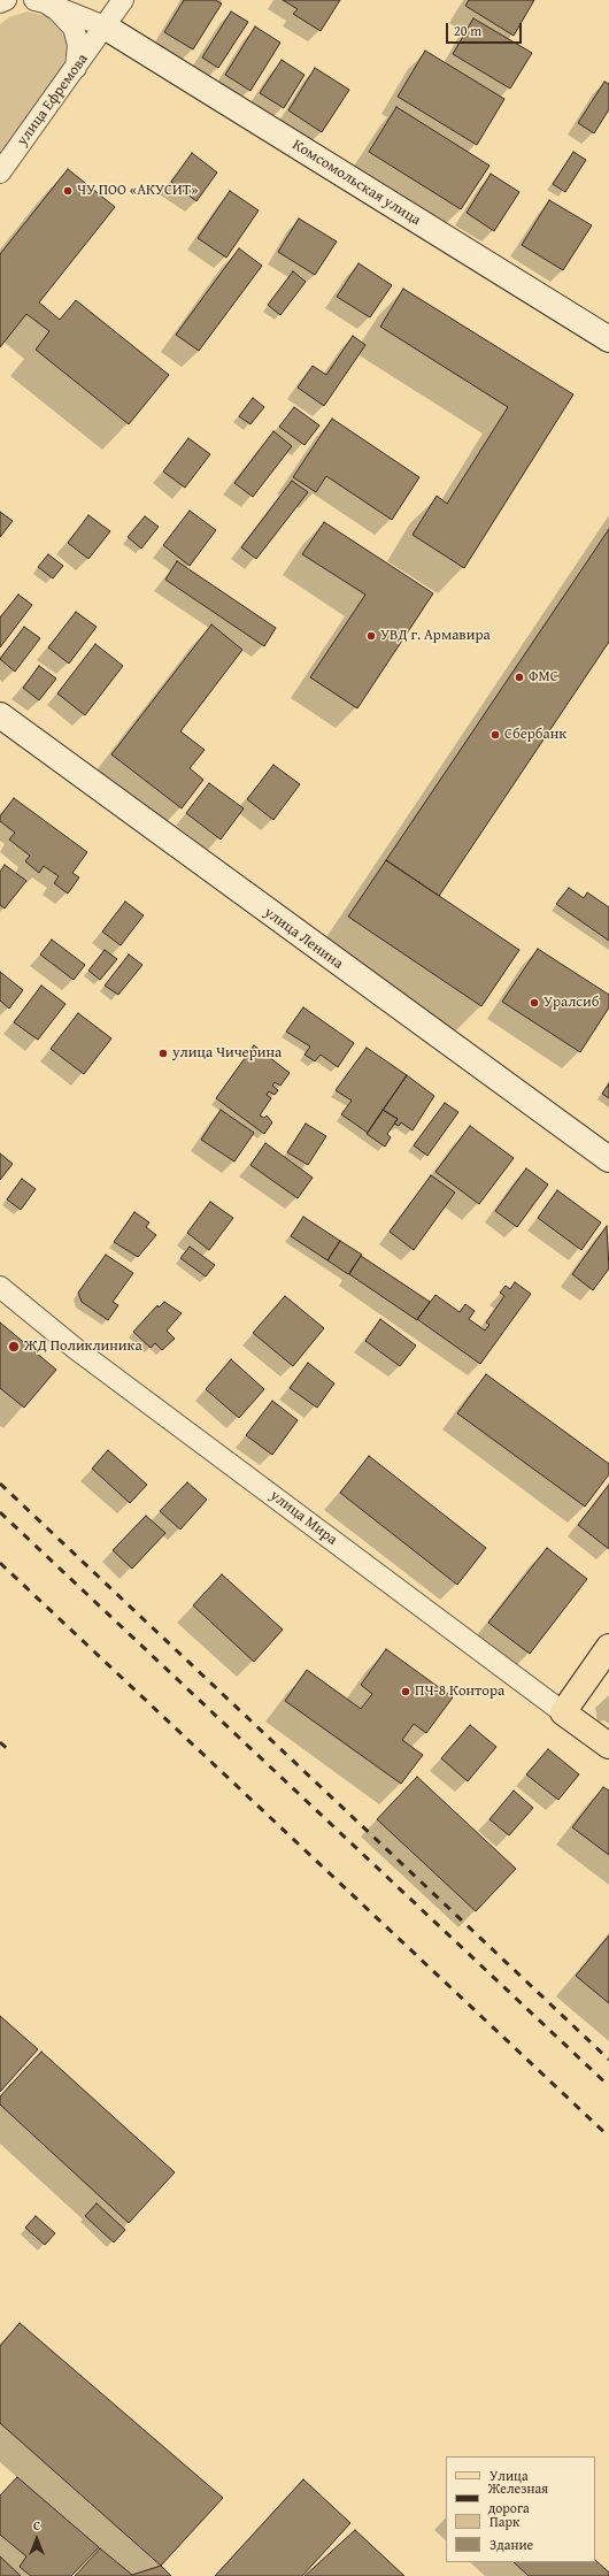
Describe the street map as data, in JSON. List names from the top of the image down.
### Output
{
  "streets": {
    "main road": ["улица Мира"],
    "street": ["улица Ефремова", "Комсомольская улица", "улица Ленина"]
  },
  "crossings": [
    ["улица Ефремова", "Комсомольская улица"]
  ],
  "places": [
    "ЧУ ПОО «АКУСИТ»",
    "УВД г. Армавира",
    "ФМС",
    "Сбербанк",
    "Уралсиб",
    "улица Чичерина",
    "ЖД Поликлиника",
    "ПЧ-8 Контора"
  ],
  "legend": [
    "Улица",
    "Железная дорога",
    "Парк",
    "Здание"
  ],
  "scale_bar": "20 m",
  "north": "top"
}
